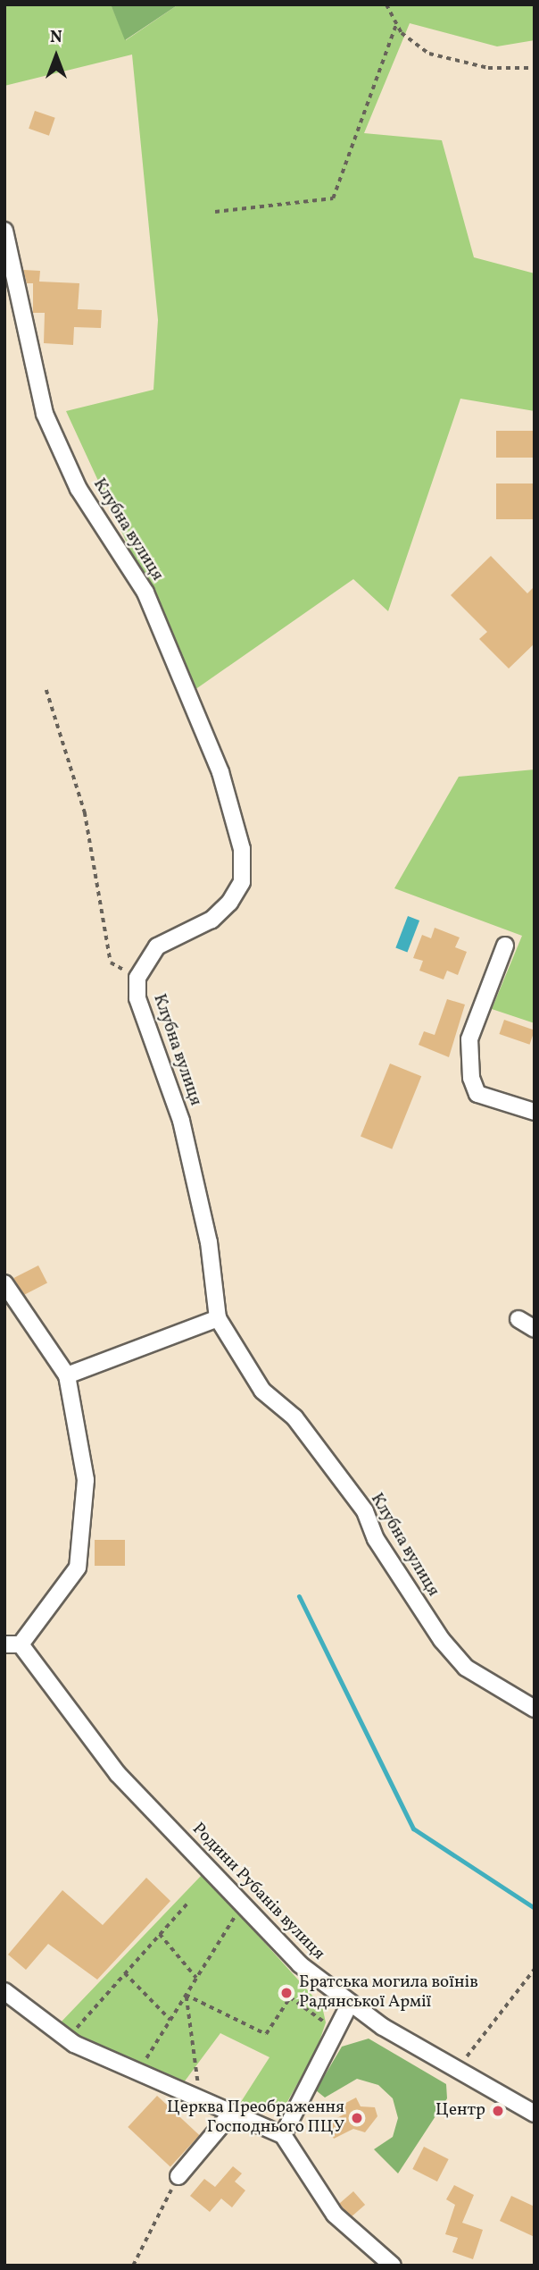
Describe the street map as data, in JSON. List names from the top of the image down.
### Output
{
  "streets": {
    "street": ["Клубна вулиця", "Родини Рубанів вулиця"]
  },
  "places": ["Братська могила воїнів Радянської Армії", "Центр", "Церква Преображення Господнього ПЦУ"],
  "north": "top"
}
